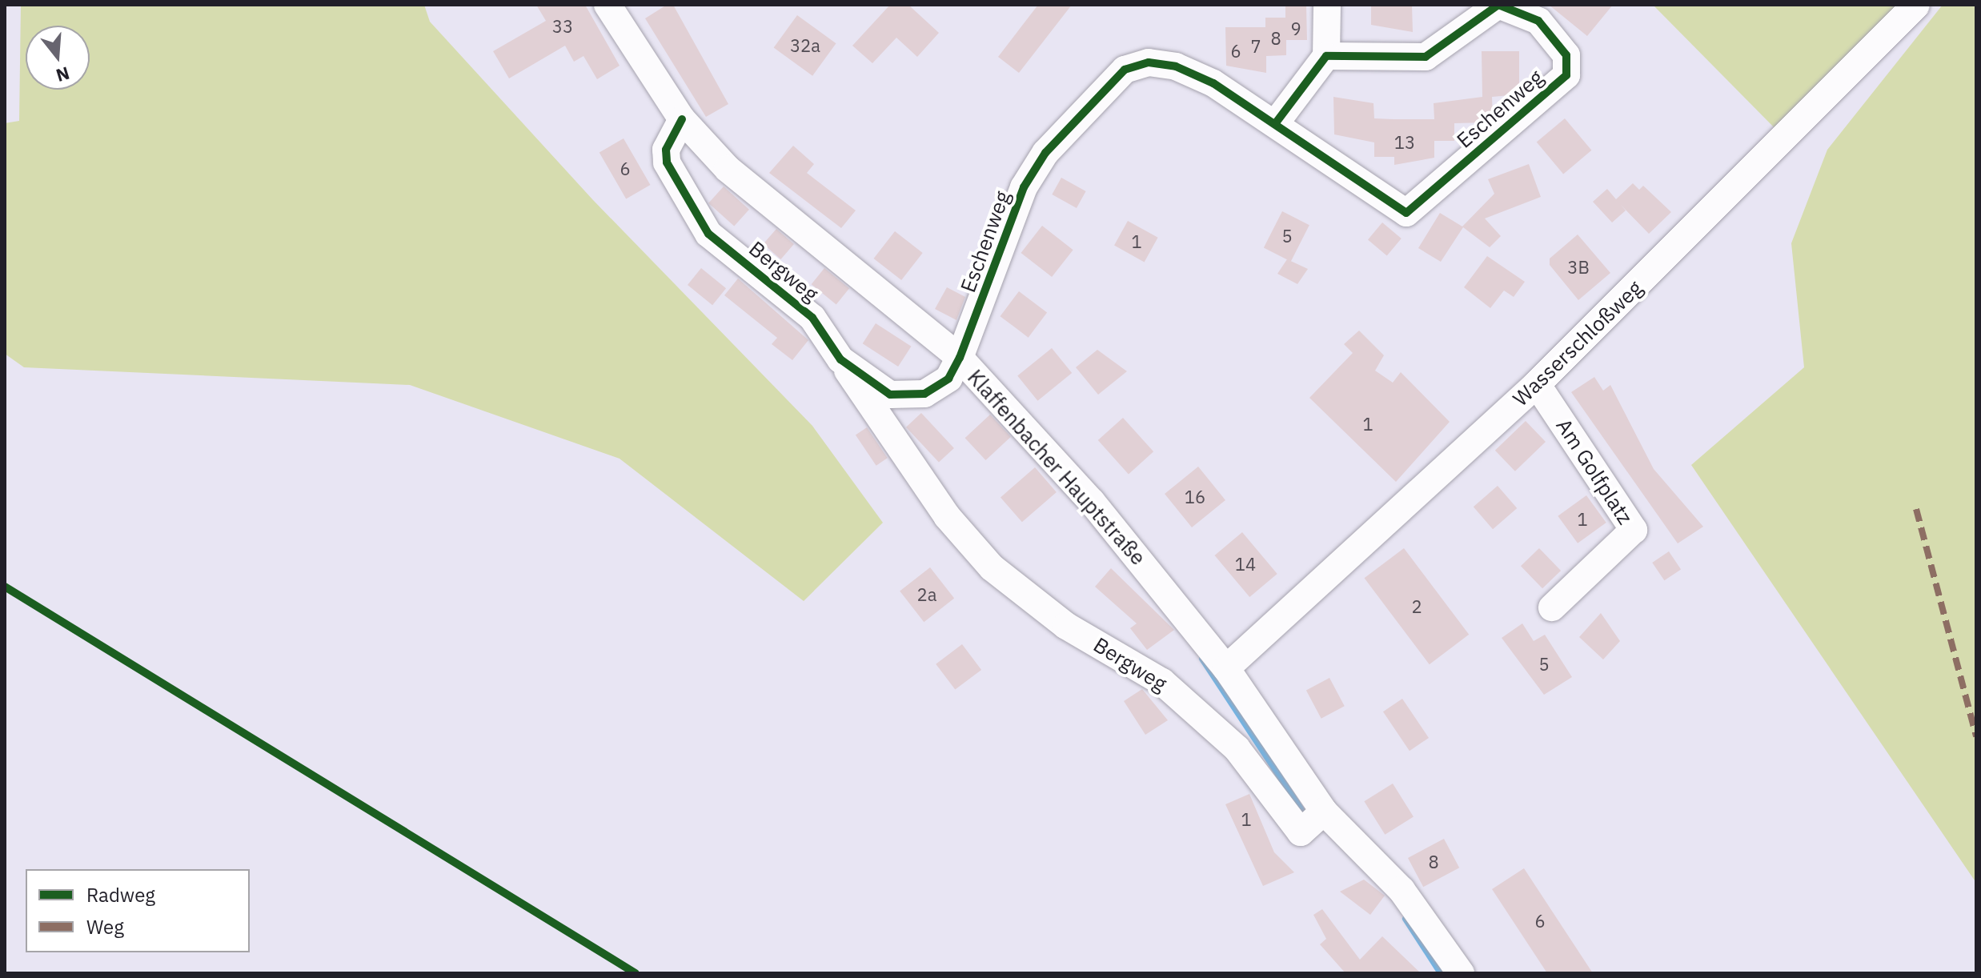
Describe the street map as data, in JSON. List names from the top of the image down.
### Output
{
  "streets": {
    "street": [
      "Eschenweg",
      "Bergweg",
      "Wasserschloßweg",
      "Klaffenbacher Hauptstraße",
      "Am Golfplatz"
    ]
  },
  "crossings": [
    ["Eschenweg", "Bergweg"],
    ["Eschenweg", "Klaffenbacher Hauptstraße"],
    ["Bergweg", "Klaffenbacher Hauptstraße"],
    ["Wasserschloßweg", "Klaffenbacher Hauptstraße"],
    ["Wasserschloßweg", "Am Golfplatz"]
  ],
  "house_numbers": [
    "33",
    "9",
    "8",
    "32a",
    "7",
    "6",
    "13",
    "6",
    "5",
    "1",
    "3B",
    "1",
    "16",
    "1",
    "14",
    "2a",
    "2",
    "5",
    "1",
    "8",
    "6"
  ],
  "legend": ["Radweg", "Weg"],
  "north": "bottom"
}
